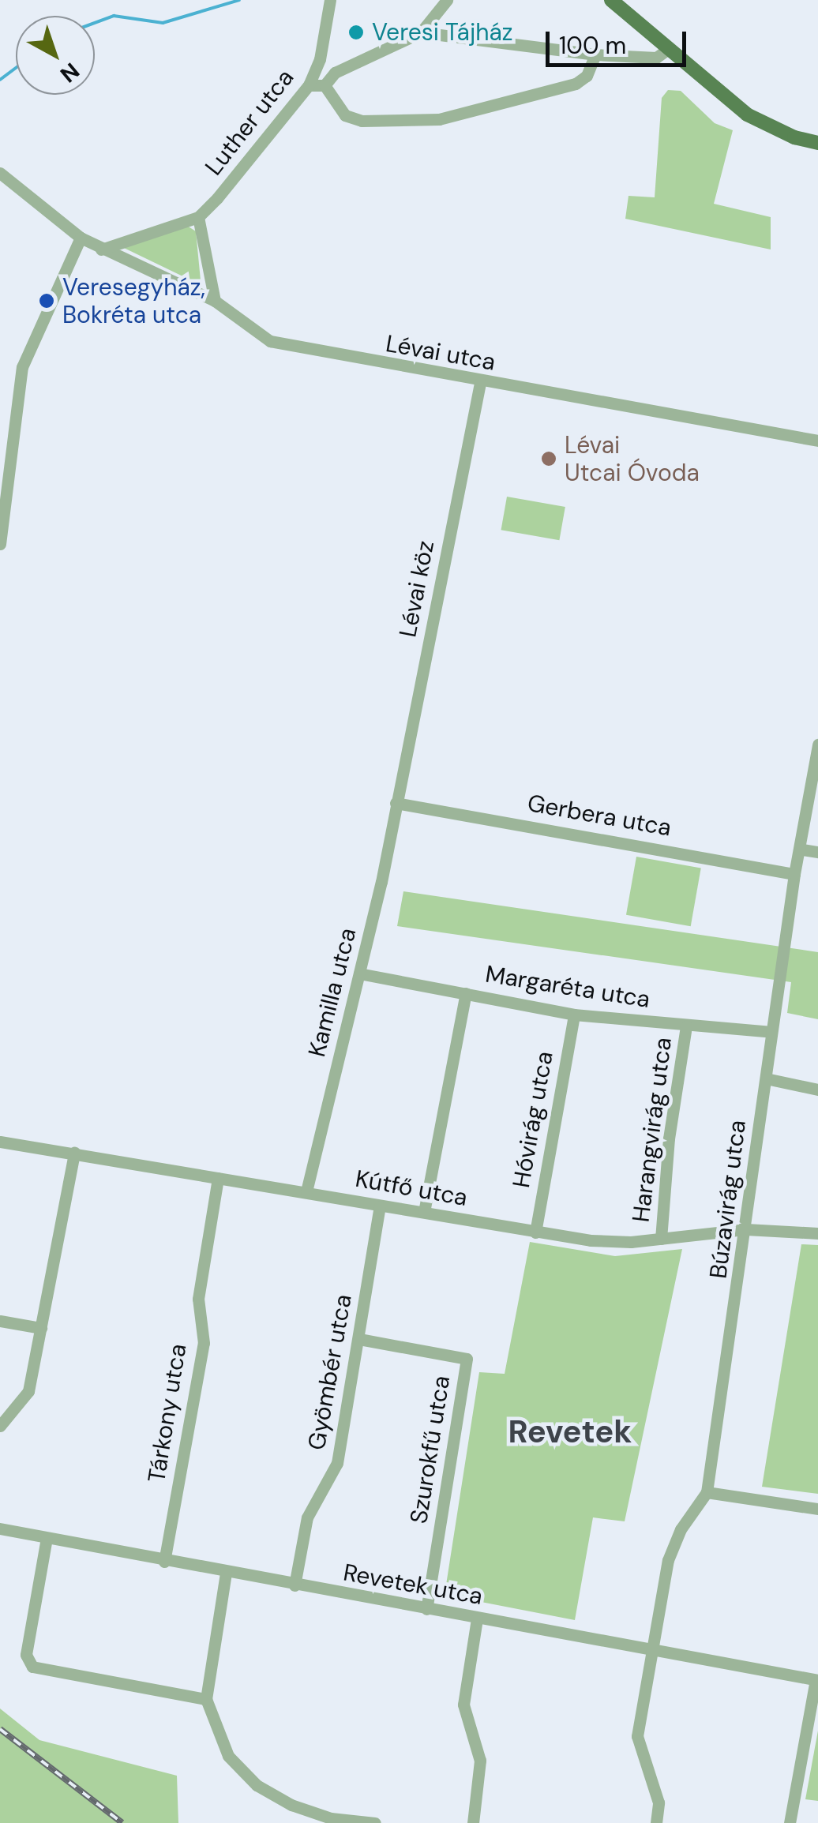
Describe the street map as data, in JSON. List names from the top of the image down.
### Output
{
  "streets": {
    "street": [
      "Luther utca",
      "Lévai utca",
      "Lévai köz",
      "Gerbera utca",
      "Margaréta utca",
      "Kamilla utca",
      "Hóvirág utca",
      "Harangvirág utca",
      "Kútfő utca",
      "Búzavirág utca",
      "Gyömbér utca",
      "Tárkony utca",
      "Szurokfű utca",
      "Revetek utca"
    ]
  },
  "crossings": [
    ["Lévai utca", "Lévai köz"],
    ["Lévai köz", "Gerbera utca"],
    ["Lévai köz", "Kamilla utca"],
    ["Gerbera utca", "Kamilla utca"],
    ["Gerbera utca", "Búzavirág utca"],
    ["Margaréta utca", "Kamilla utca"],
    ["Margaréta utca", "Hóvirág utca"],
    ["Margaréta utca", "Harangvirág utca"],
    ["Margaréta utca", "Búzavirág utca"],
    ["Kamilla utca", "Kútfő utca"],
    ["Hóvirág utca", "Kútfő utca"],
    ["Harangvirág utca", "Kútfő utca"],
    ["Kútfő utca", "Búzavirág utca"],
    ["Kútfő utca", "Gyömbér utca"],
    ["Kútfő utca", "Tárkony utca"],
    ["Búzavirág utca", "Revetek utca"],
    ["Gyömbér utca", "Szurokfű utca"],
    ["Gyömbér utca", "Revetek utca"],
    ["Tárkony utca", "Revetek utca"],
    ["Szurokfű utca", "Revetek utca"]
  ],
  "districts": ["Revetek"],
  "places": ["Veresi Tájház", "Veresegyház, Bokréta utca", "Lévai Utcai Óvoda"],
  "scale_bar": "100 m",
  "north": "bottom right"
}
